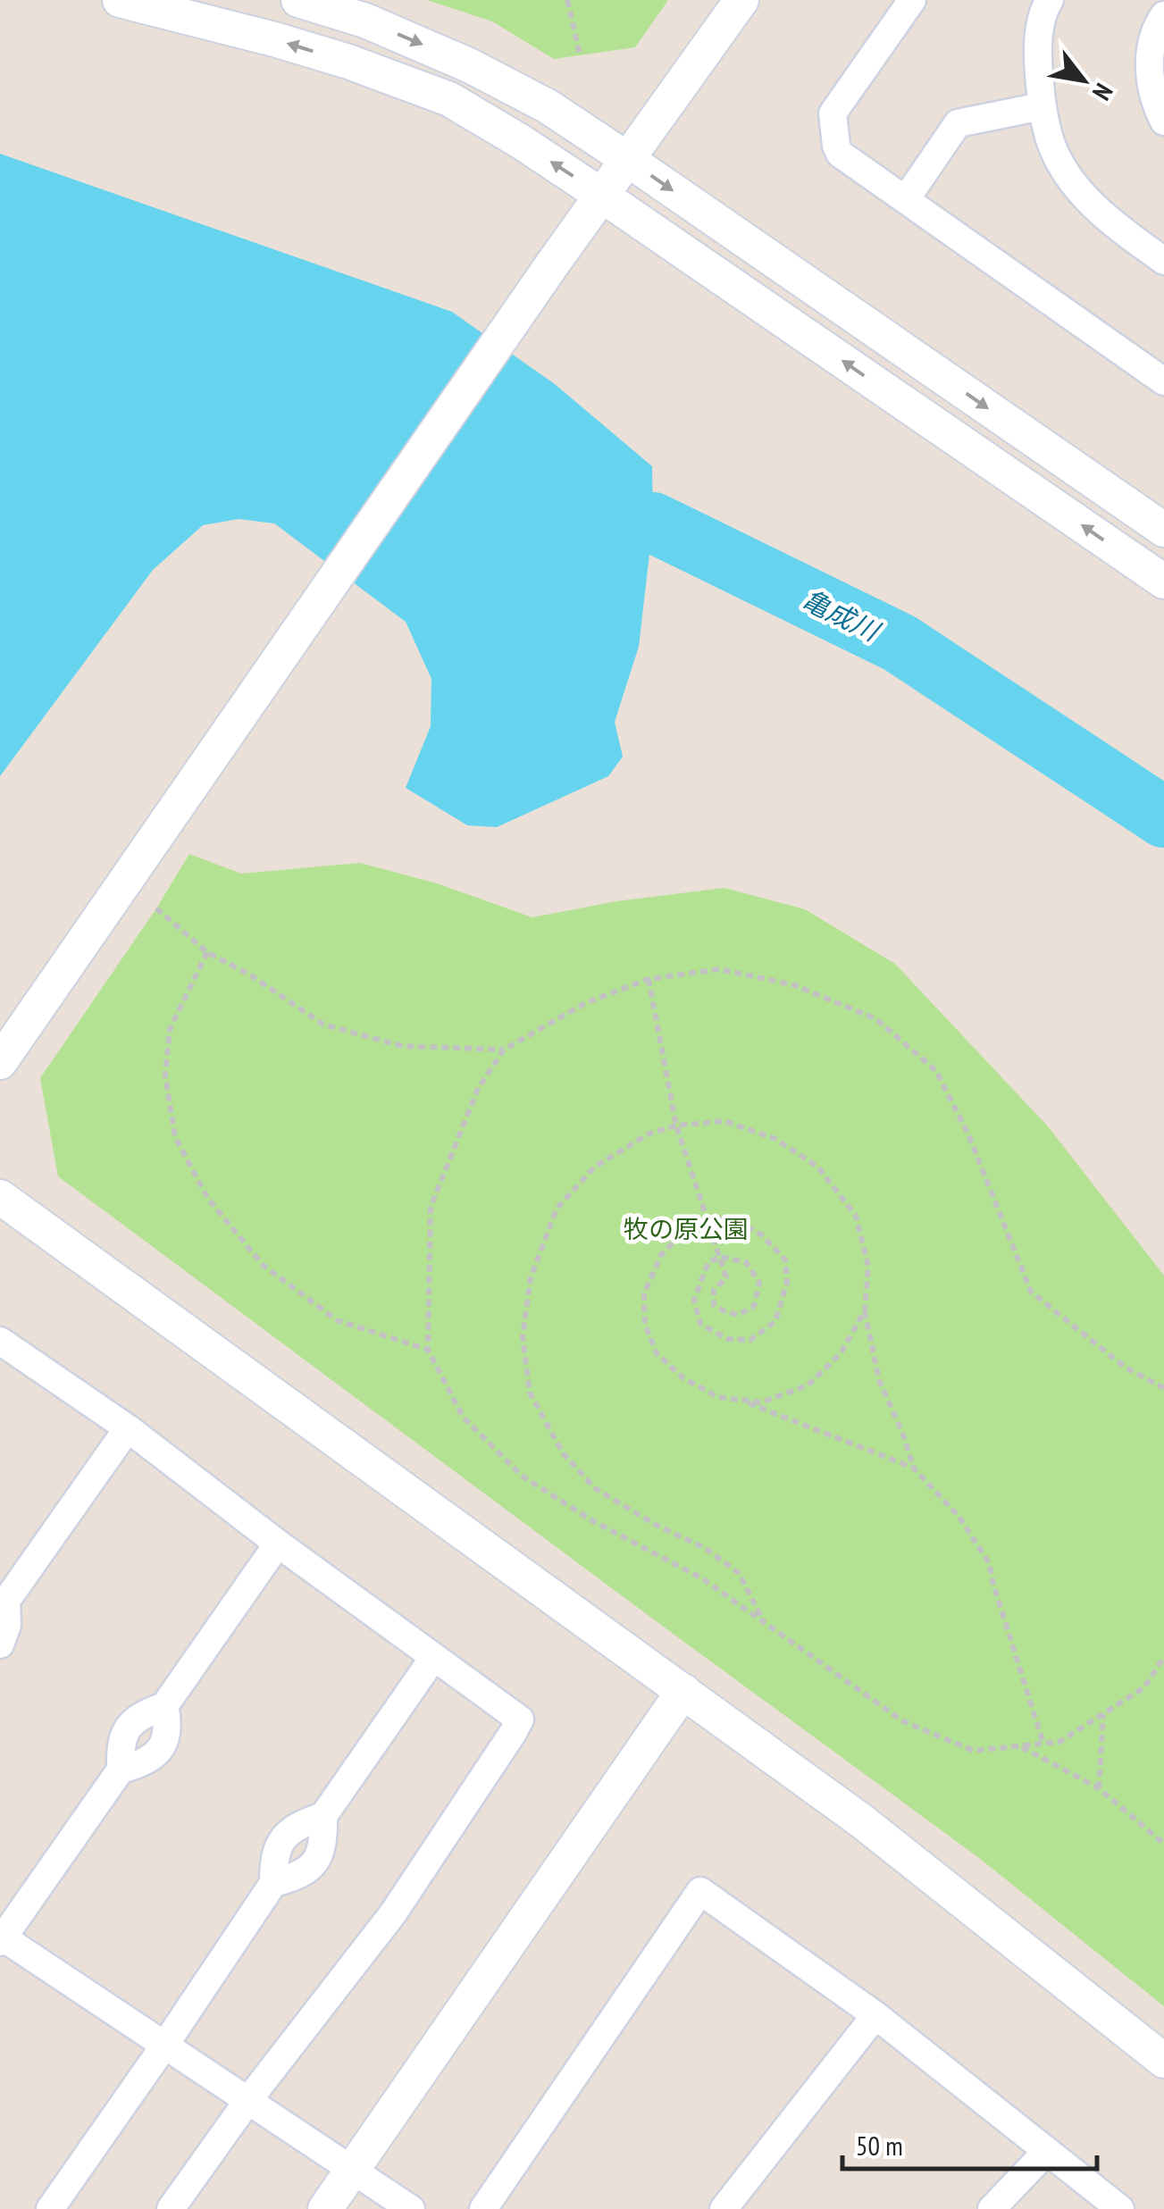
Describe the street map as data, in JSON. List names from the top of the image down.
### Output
{
  "water": ["亀成川"],
  "parks": ["牧の原公園"],
  "scale_bar": "50 m",
  "north": "bottom right"
}
